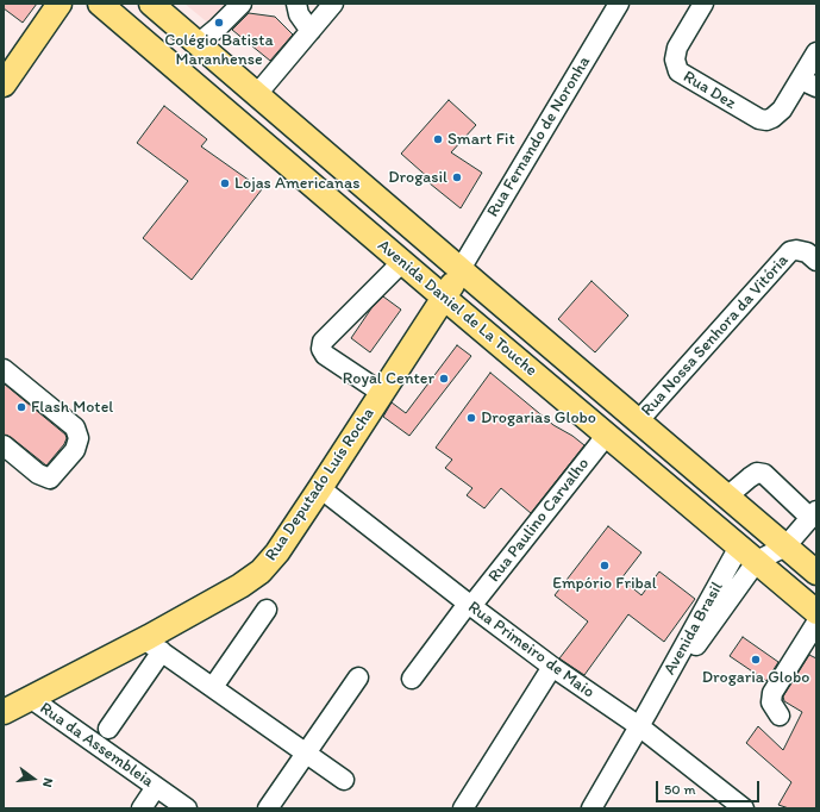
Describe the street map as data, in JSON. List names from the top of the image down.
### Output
{
  "streets": {
    "main road": ["Avenida Daniel de La Touche", "Rua Deputado Luís Rocha"],
    "street": [
      "Rua Dez",
      "Rua Fernando de Noronha",
      "Rua Nossa Senhora da Vitória",
      "Rua Paulino Carvalho",
      "Avenida Brasil",
      "Rua Primeiro de Maio",
      "Rua da Assembleia"
    ]
  },
  "crossings": [
    ["Rua Fernando de Noronha", "Avenida Daniel de La Touche"],
    ["Rua Fernando de Noronha", "Rua Deputado Luís Rocha"],
    ["Avenida Daniel de La Touche", "Rua Nossa Senhora da Vitória"],
    ["Avenida Daniel de La Touche", "Rua Deputado Luís Rocha"],
    ["Avenida Daniel de La Touche", "Rua Paulino Carvalho"],
    ["Avenida Daniel de La Touche", "Avenida Brasil"],
    ["Rua Deputado Luís Rocha", "Rua Primeiro de Maio"],
    ["Rua Deputado Luís Rocha", "Rua da Assembleia"],
    ["Rua Paulino Carvalho", "Rua Primeiro de Maio"],
    ["Avenida Brasil", "Rua Primeiro de Maio"]
  ],
  "places": [
    "Colégio Batista Maranhense",
    "Smart Fit",
    "Drogasil",
    "Lojas Americanas",
    "Royal Center",
    "Flash Motel",
    "Drogarias Globo",
    "Empório Fribal",
    "Drogaria Globo"
  ],
  "scale_bar": "50 m",
  "north": "right"
}
